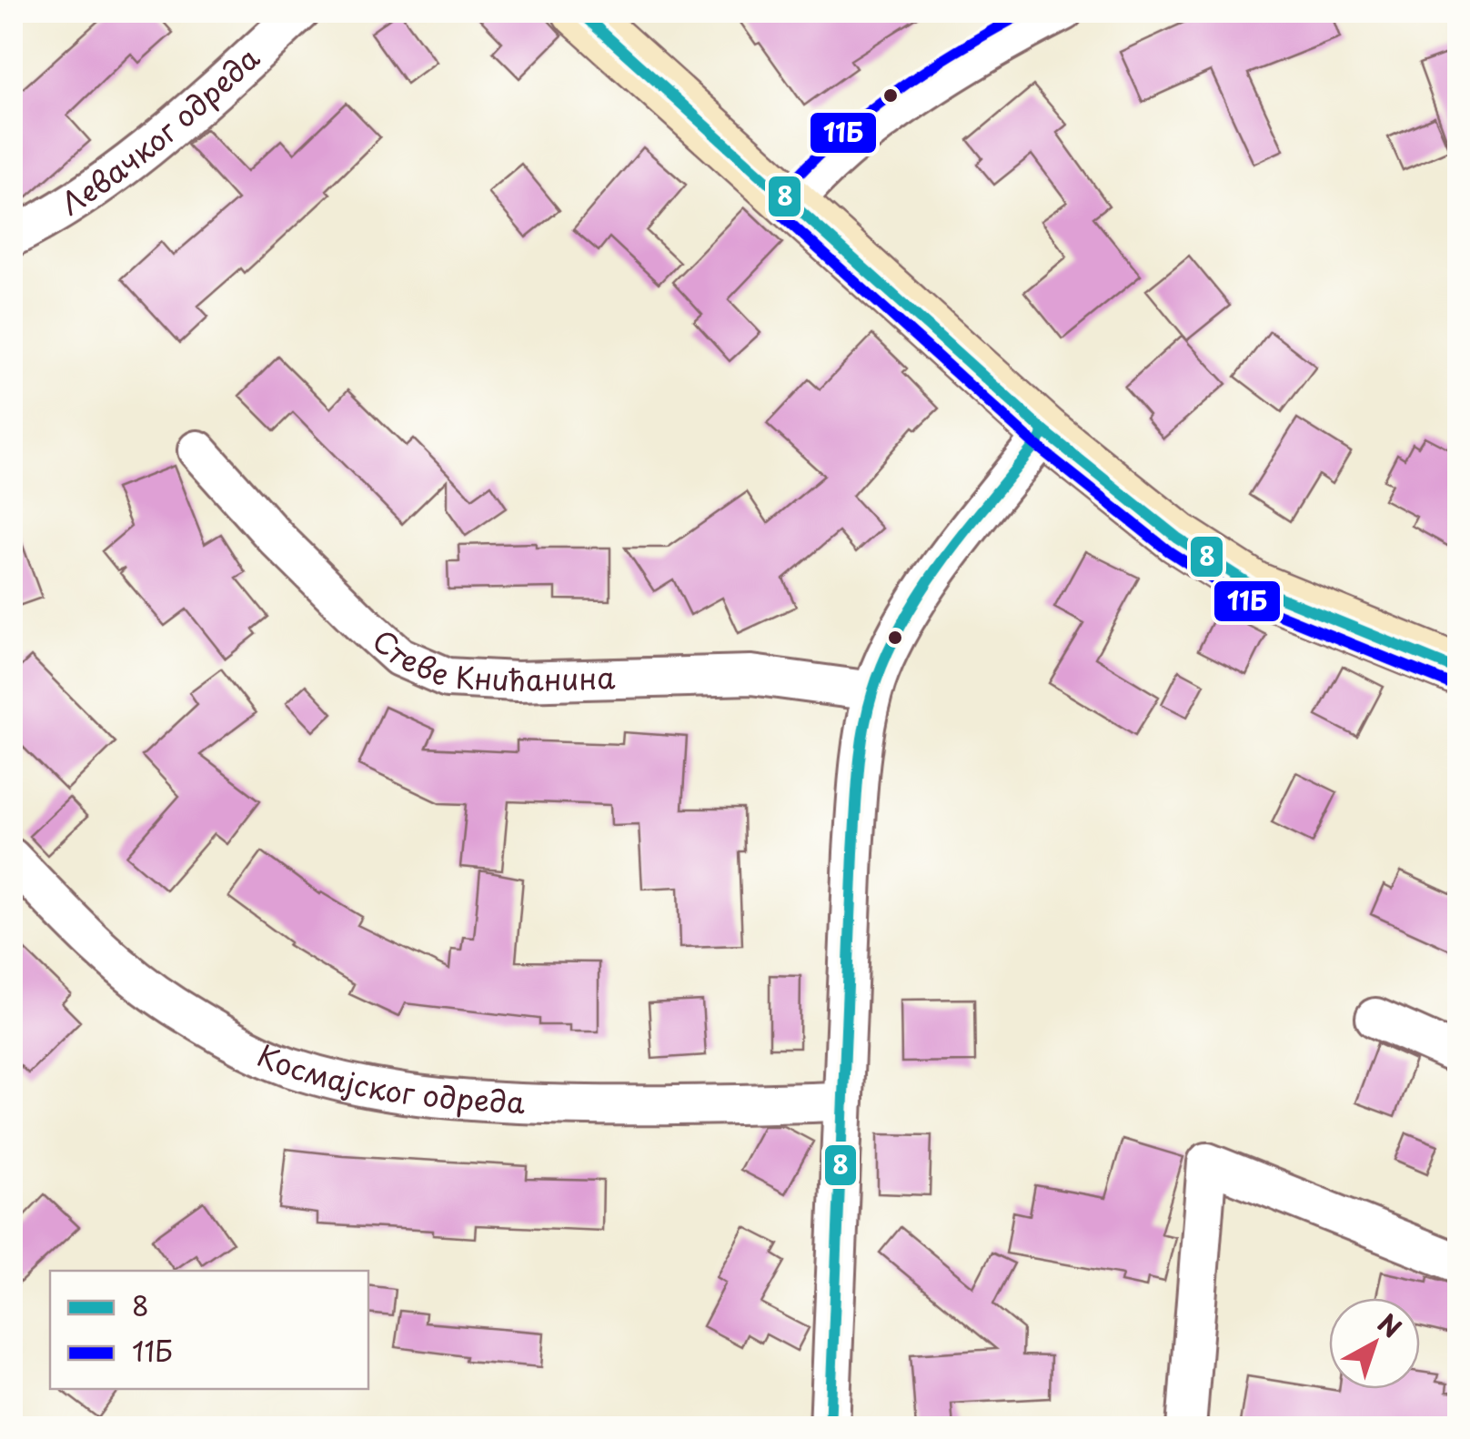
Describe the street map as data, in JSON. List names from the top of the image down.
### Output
{
  "streets": {
    "street": ["Левачког одреда", "Стеве Книћанина", "Космајског одреда"]
  },
  "lines": ["transit line 8", "transit line 11Б"],
  "legend": ["8", "11Б"],
  "north": "top right"
}
